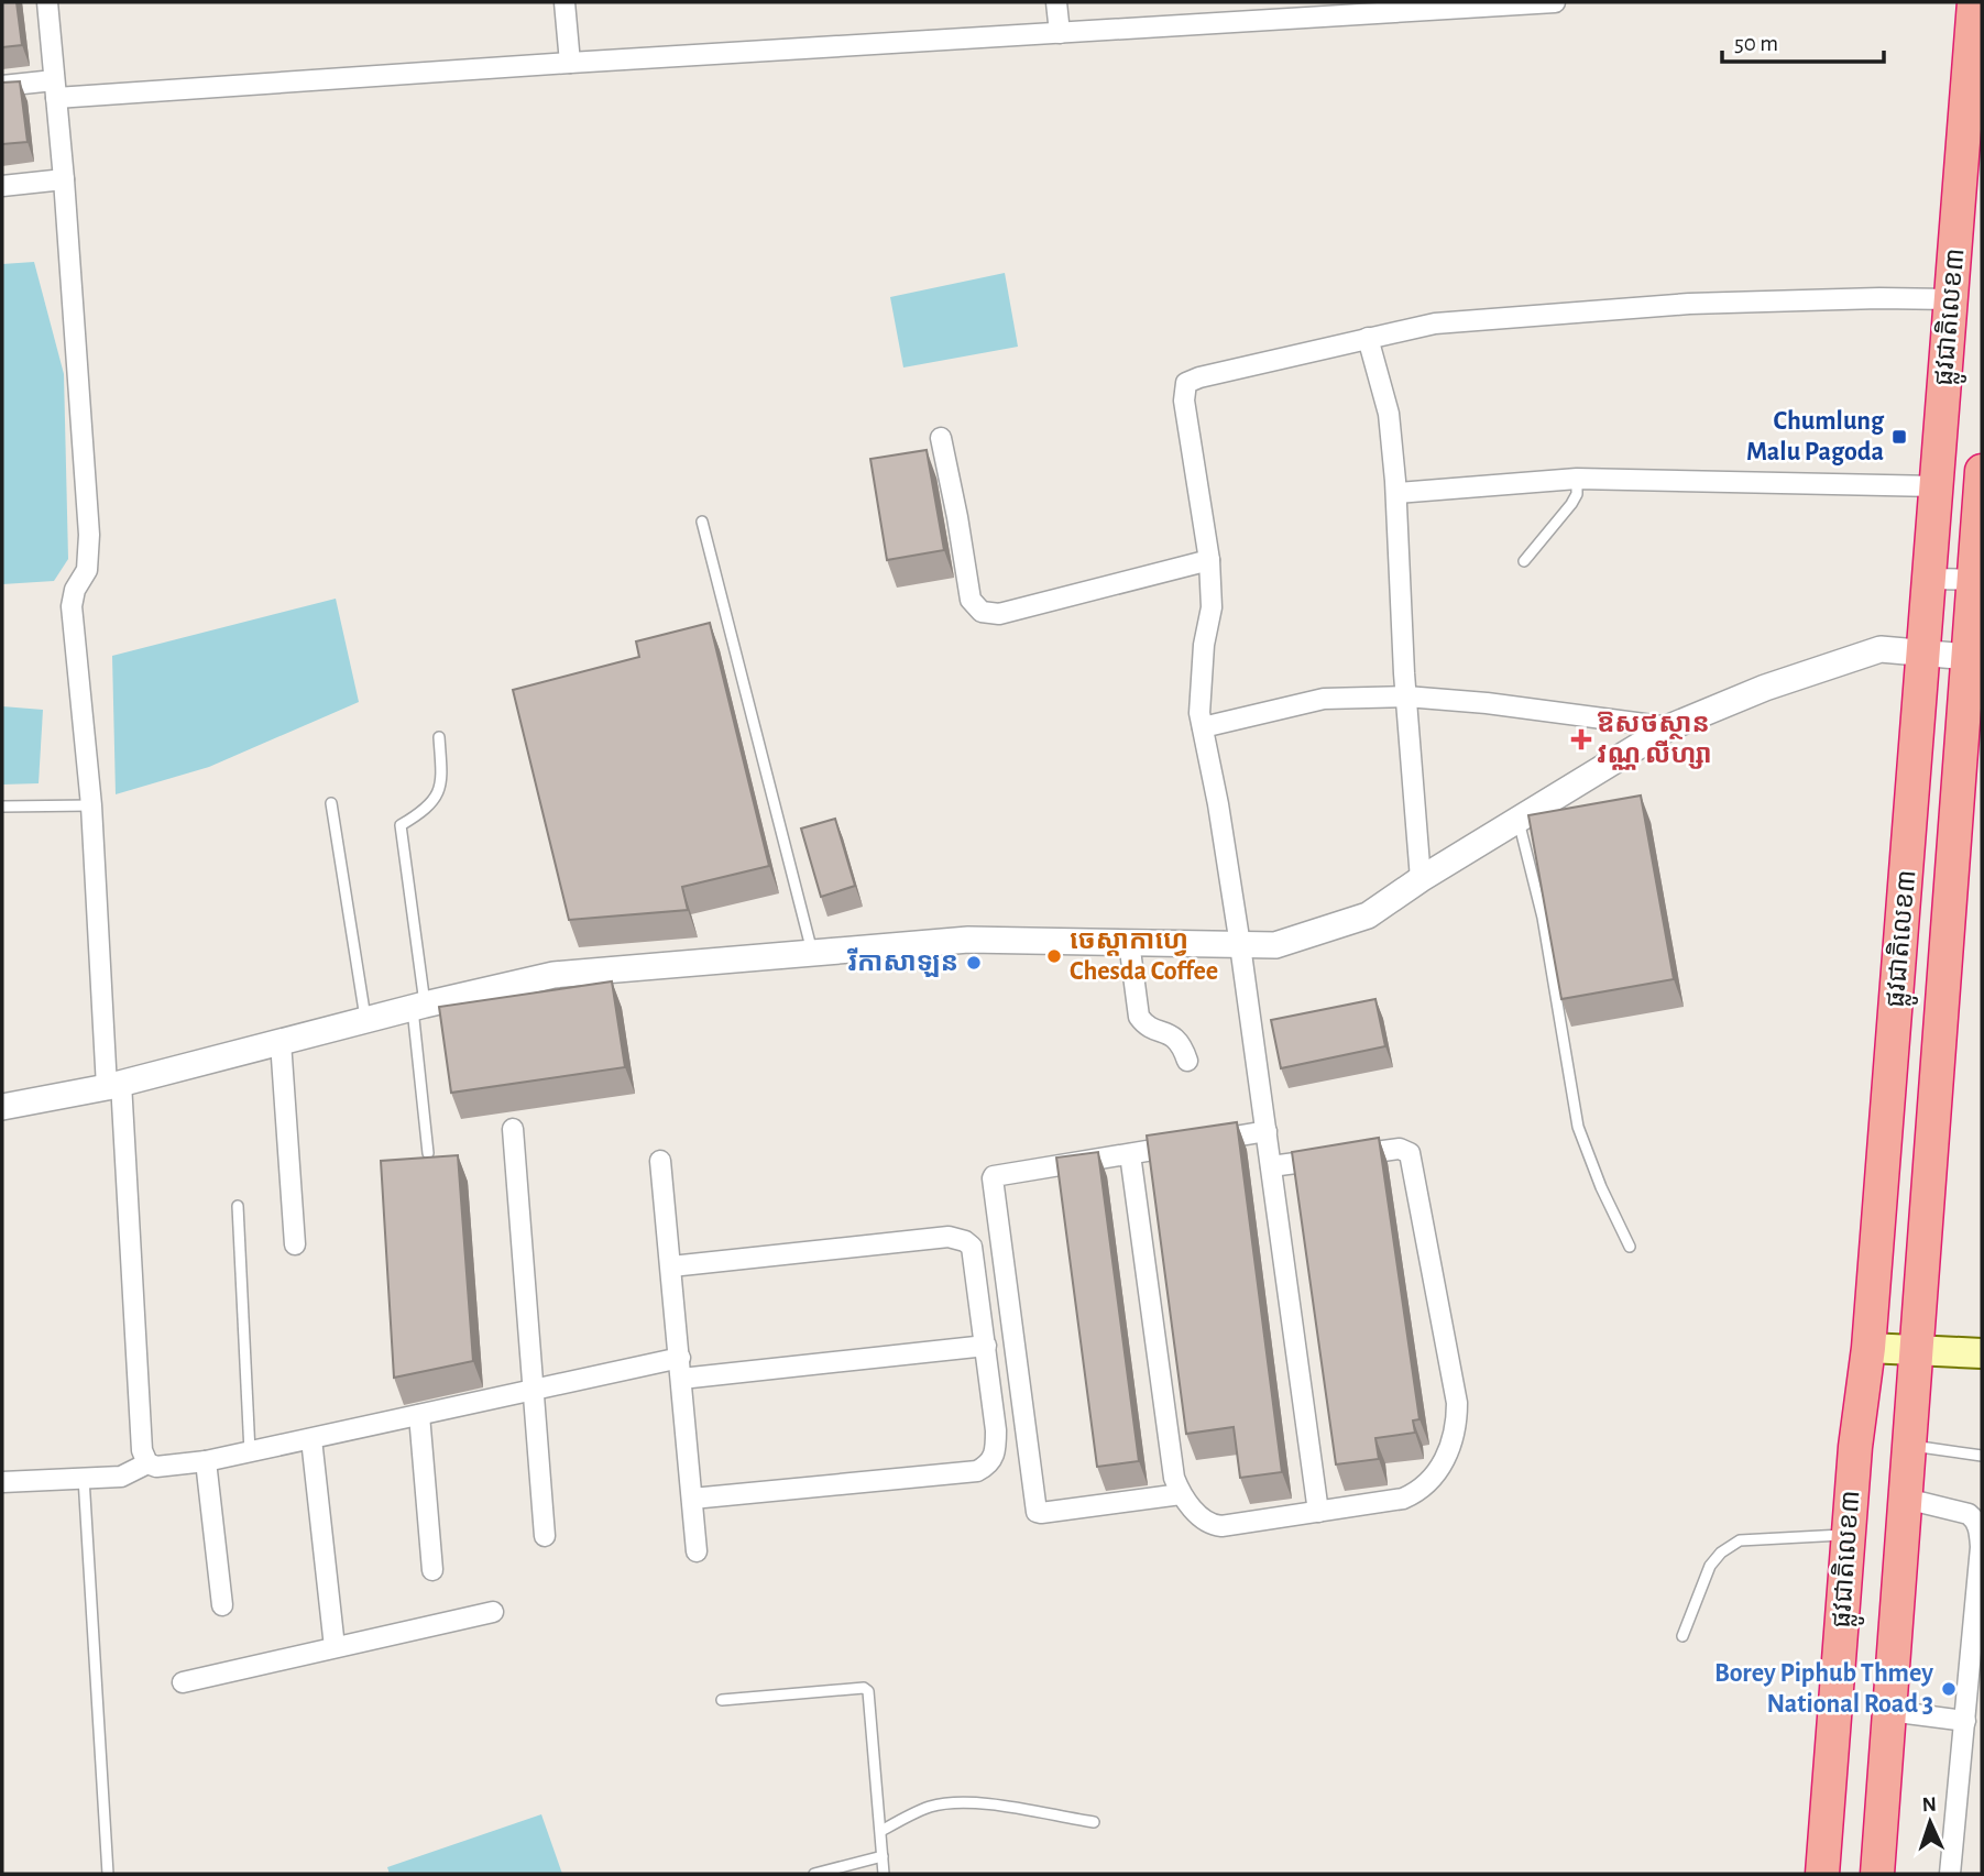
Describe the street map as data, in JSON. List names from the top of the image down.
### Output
{
  "streets": {
    "highway": ["ផ្លូវជាតិលេខ៣"]
  },
  "places": {
    "transit": ["Chumlung Malu Pagoda"],
    "health": ["ឱសថស្ថាន វណ្ណ លីហ្សា"],
    "other": ["ចេស្ដាកាហ្វេ Chesda Coffee", "រីកាសាឡន", "Borey Piphub Thmey National Road 3"]
  },
  "scale_bar": "50 m",
  "north": "top"
}
